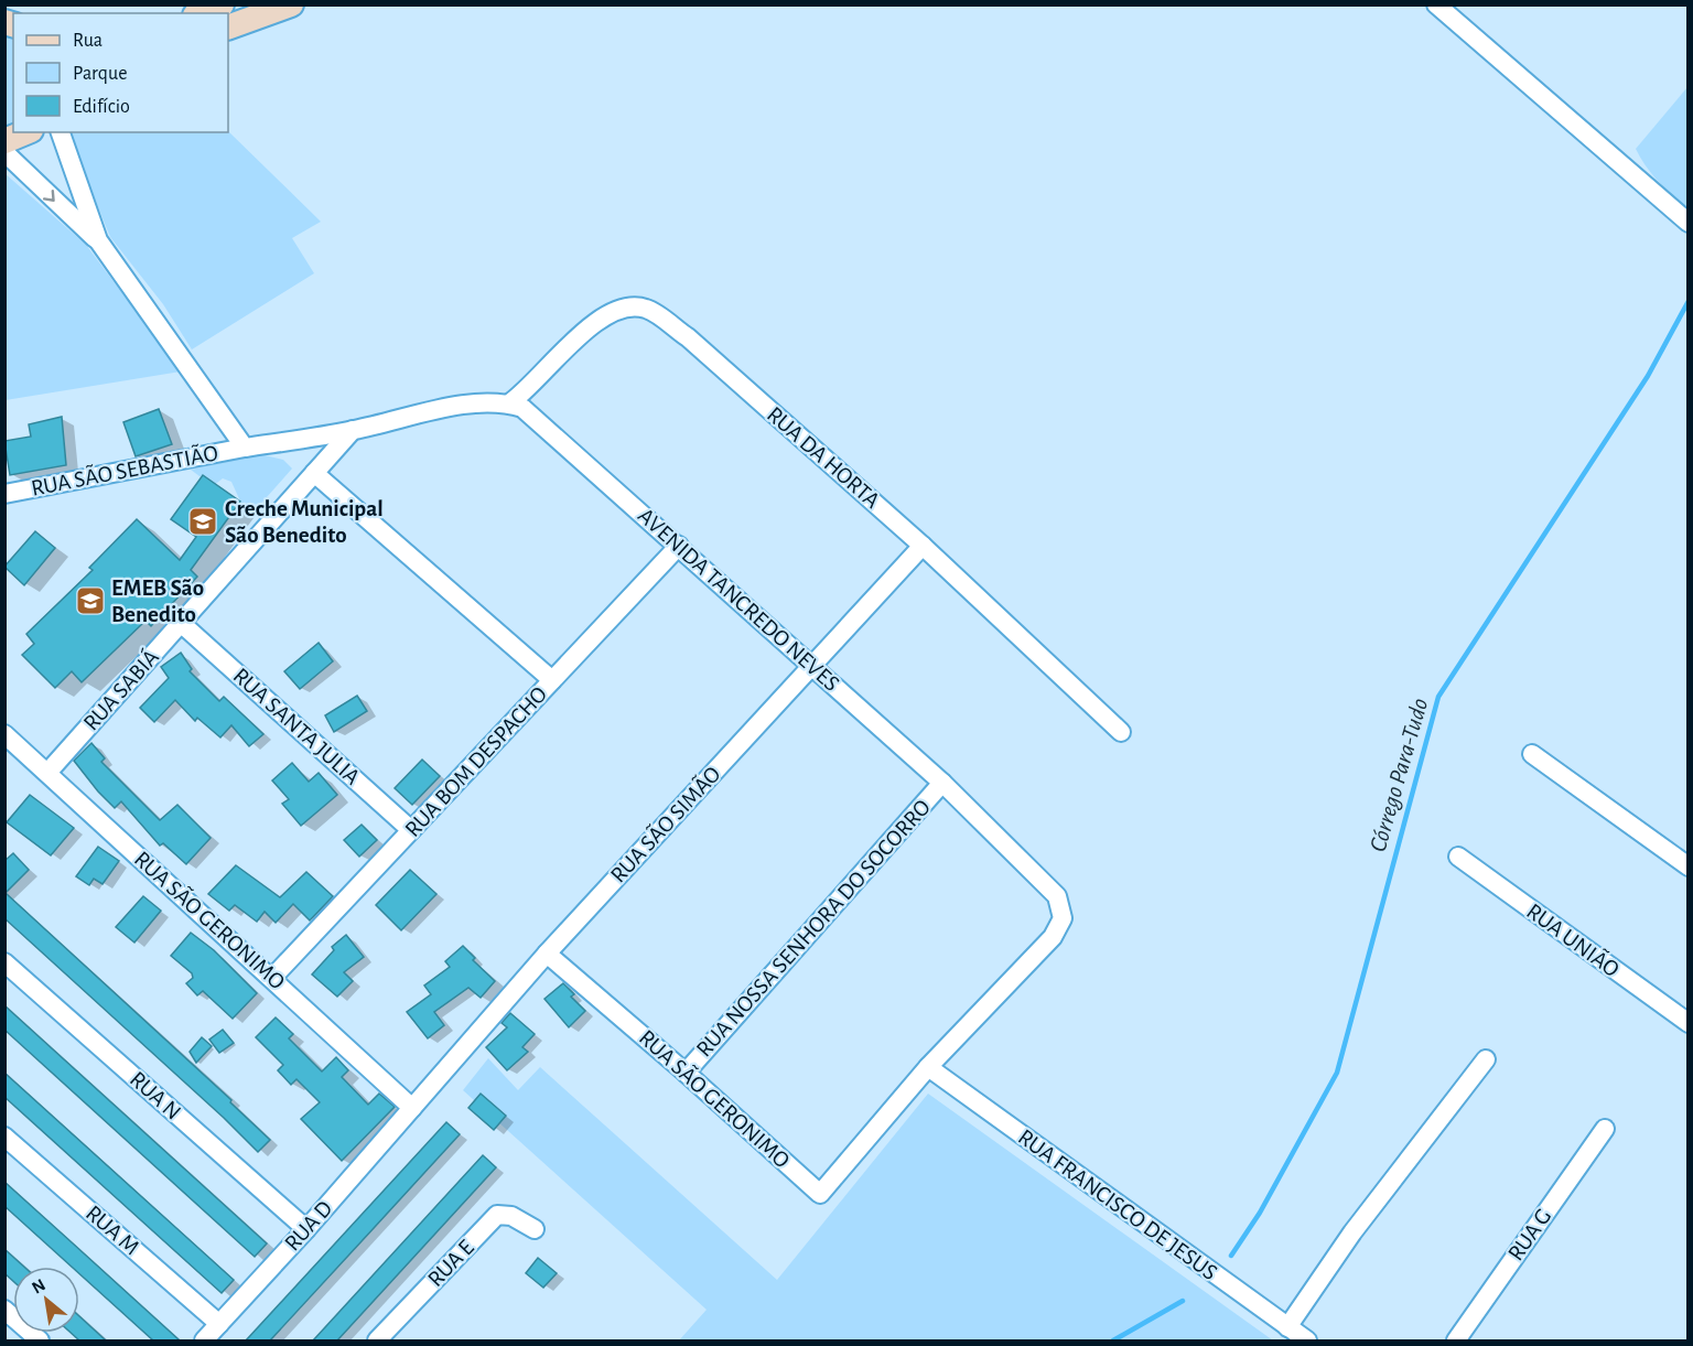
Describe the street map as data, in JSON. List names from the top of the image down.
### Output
{
  "streets": {
    "street": [
      "RUA DA HORTA",
      "RUA SÃO SEBASTIÃO",
      "AVENIDA TANCREDO NEVES",
      "RUA SABIÁ",
      "RUA SANTA JULIA",
      "RUA BOM DESPACHO",
      "RUA SÃO SIMÃO",
      "RUA SÃO GERONIMO",
      "RUA NOSSA SENHORA DO SOCORRO",
      "RUA UNIÃO",
      "RUA N",
      "RUA FRANCISCO DE JESUS",
      "RUA D",
      "RUA M",
      "RUA G",
      "RUA E"
    ]
  },
  "crossings": [
    ["RUA DA HORTA", "AVENIDA TANCREDO NEVES"],
    ["RUA DA HORTA", "RUA SÃO SIMÃO"],
    ["AVENIDA TANCREDO NEVES", "RUA BOM DESPACHO"],
    ["AVENIDA TANCREDO NEVES", "RUA SÃO SIMÃO"],
    ["AVENIDA TANCREDO NEVES", "RUA SÃO GERONIMO"],
    ["AVENIDA TANCREDO NEVES", "RUA NOSSA SENHORA DO SOCORRO"],
    ["AVENIDA TANCREDO NEVES", "RUA FRANCISCO DE JESUS"],
    ["RUA SABIÁ", "RUA SANTA JULIA"],
    ["RUA SABIÁ", "RUA SÃO GERONIMO"],
    ["RUA SANTA JULIA", "RUA BOM DESPACHO"],
    ["RUA BOM DESPACHO", "RUA SÃO GERONIMO"],
    ["RUA SÃO SIMÃO", "RUA SÃO GERONIMO"],
    ["RUA SÃO SIMÃO", "RUA D"],
    ["RUA SÃO GERONIMO", "RUA NOSSA SENHORA DO SOCORRO"],
    ["RUA SÃO GERONIMO", "RUA D"],
    ["RUA N", "RUA D"],
    ["RUA D", "RUA M"]
  ],
  "water": ["Córrego Para-Tudo"],
  "places": {
    "school or university": ["Creche Municipal São Benedito", "EMEB São Benedito"]
  },
  "legend": ["Rua", "Parque", "Edifício"],
  "north": "top left"
}
